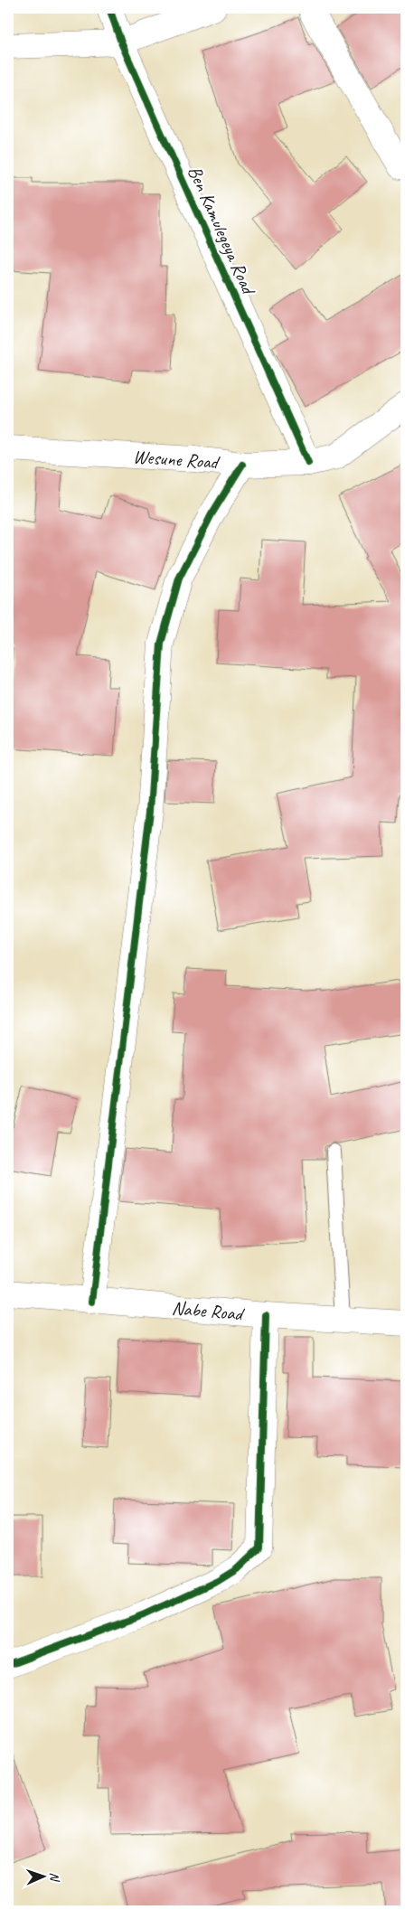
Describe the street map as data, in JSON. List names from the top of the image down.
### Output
{
  "streets": {
    "street": ["Ben Kamulegeya Road", "Wesune Road", "Nabe Road"]
  },
  "crossings": [
    ["Ben Kamulegeya Road", "Wesune Road"]
  ],
  "north": "right"
}
